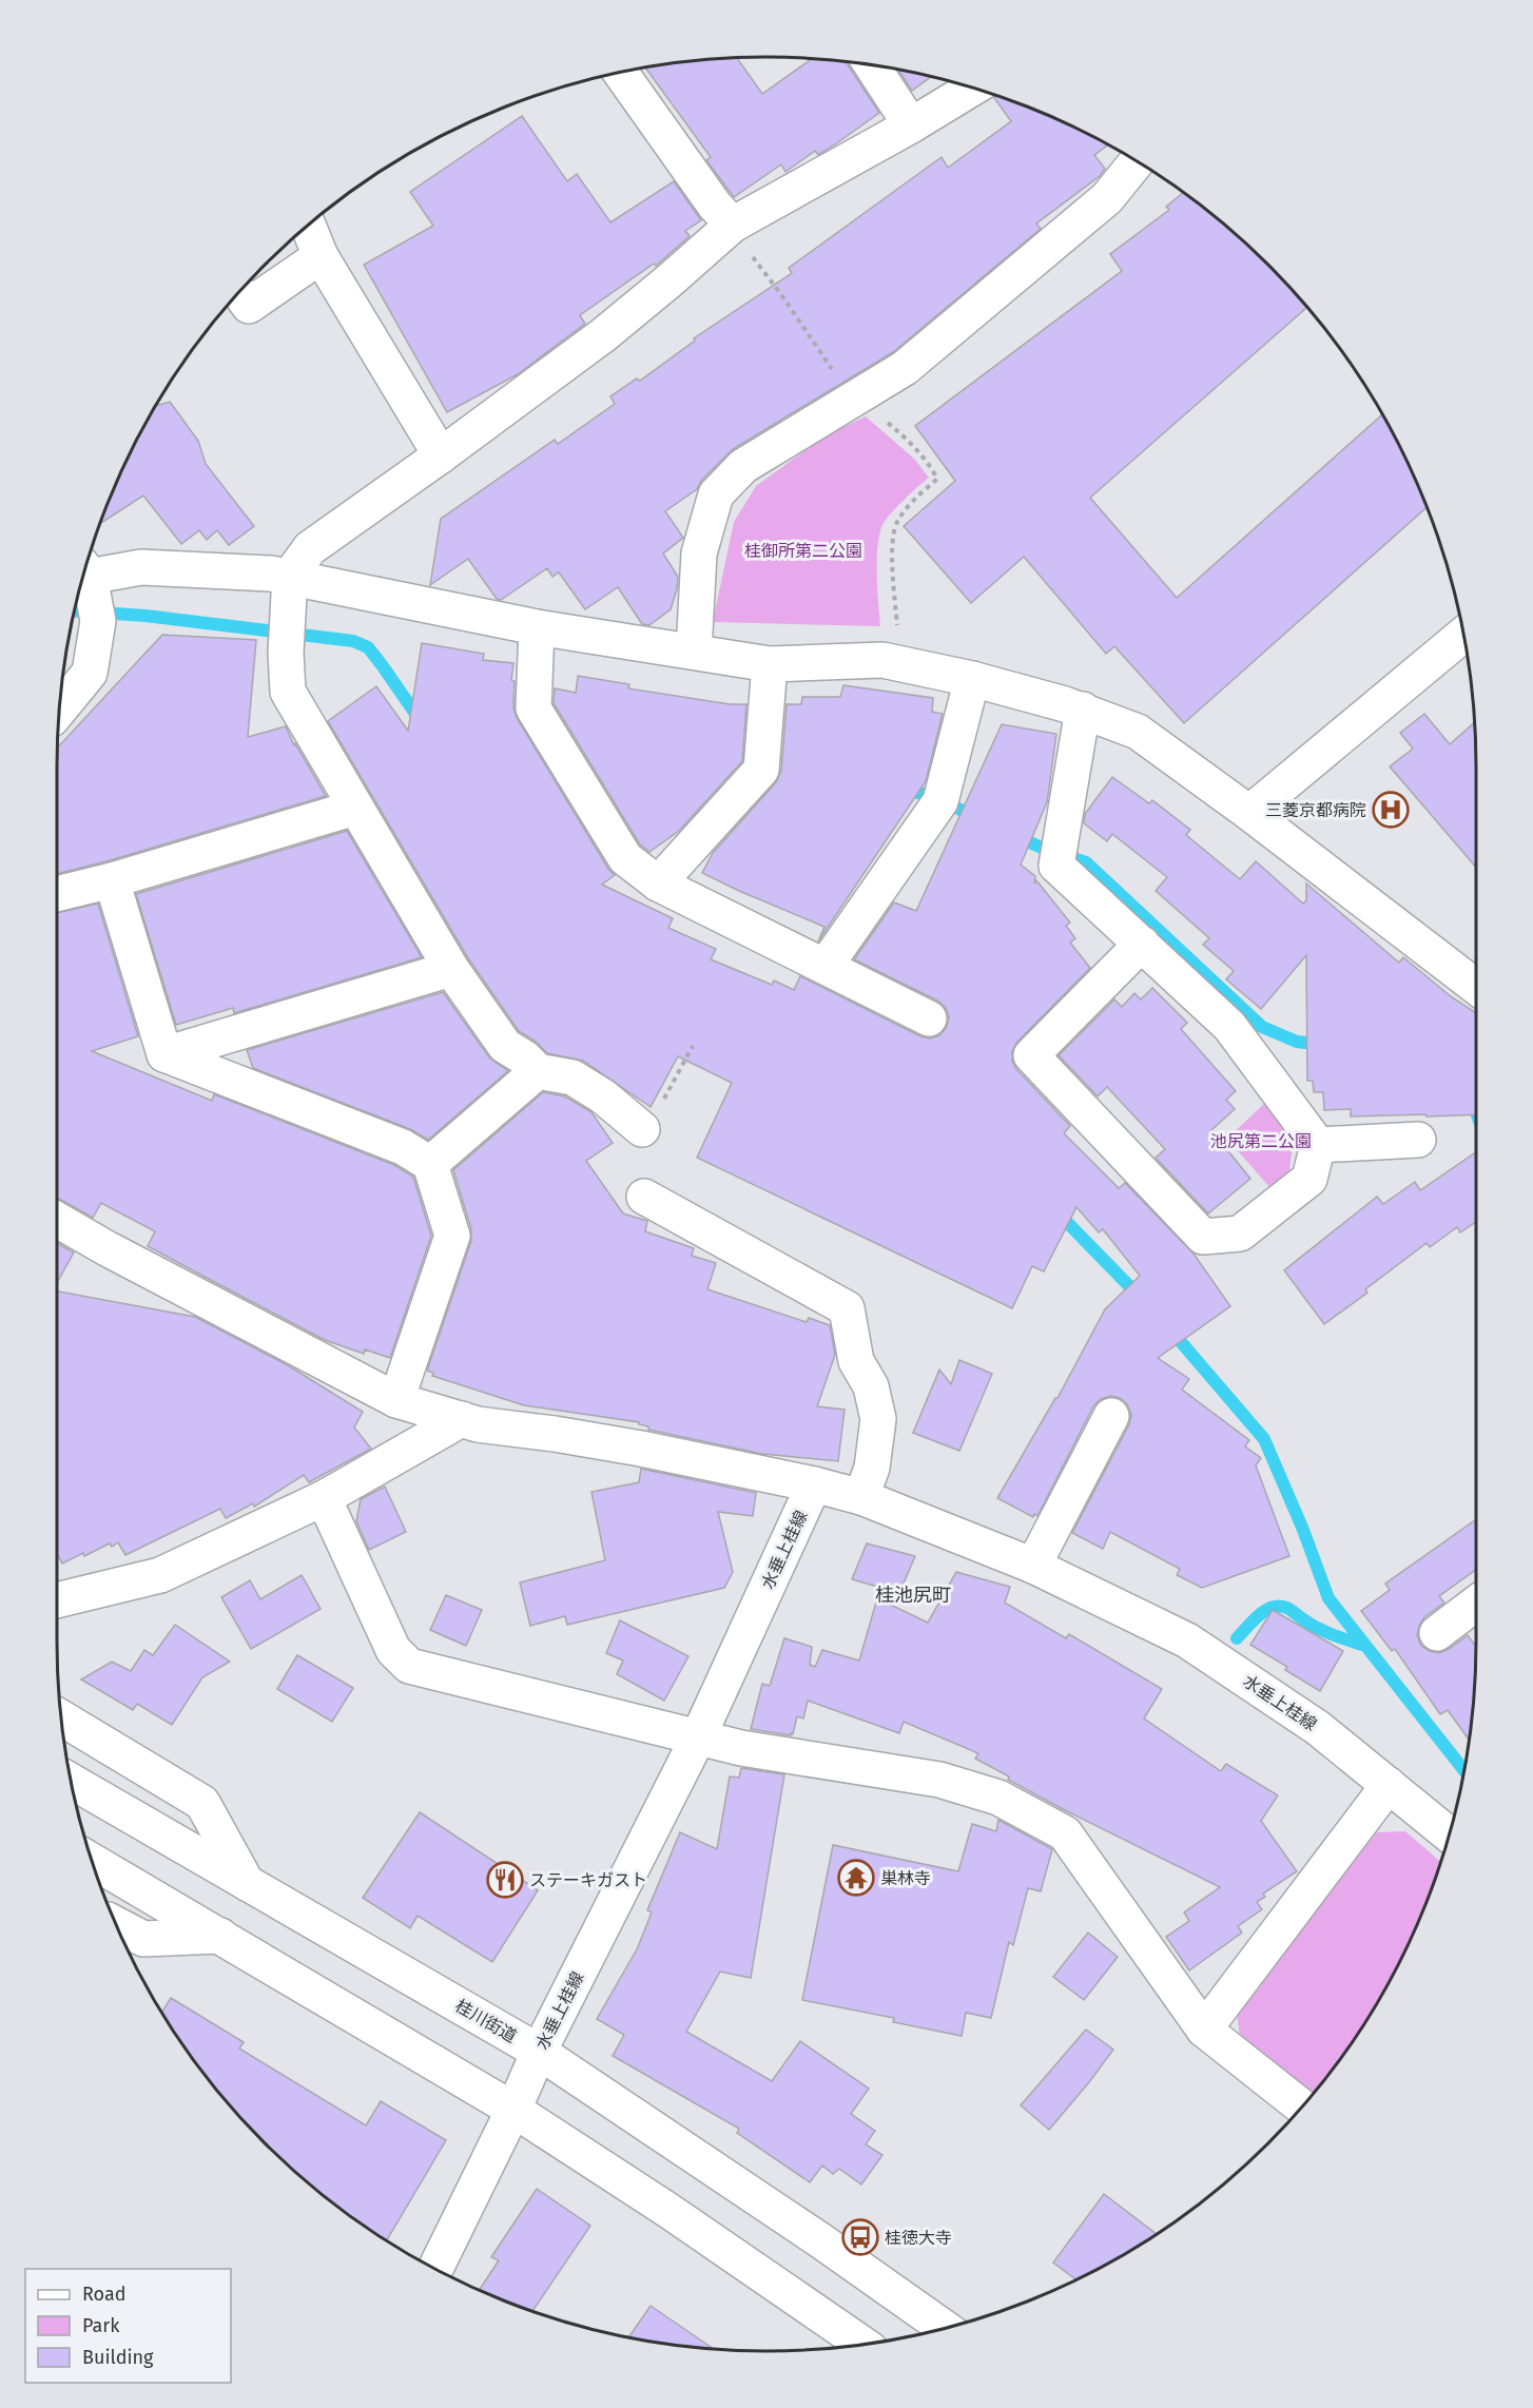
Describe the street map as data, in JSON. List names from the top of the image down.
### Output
{
  "streets": {
    "street": ["水垂上桂線", "桂川街道"]
  },
  "crossings": [
    ["水垂上桂線", "桂川街道"]
  ],
  "districts": ["桂池尻町"],
  "parks": ["桂御所第二公園", "池尻第二公園"],
  "places": {
    "hospital": ["三菱京都病院"],
    "temple": ["巣林寺"],
    "restaurant": ["ステーキガスト"],
    "bus stop": ["桂徳大寺"]
  },
  "legend": ["Road", "Park", "Building"]
}
